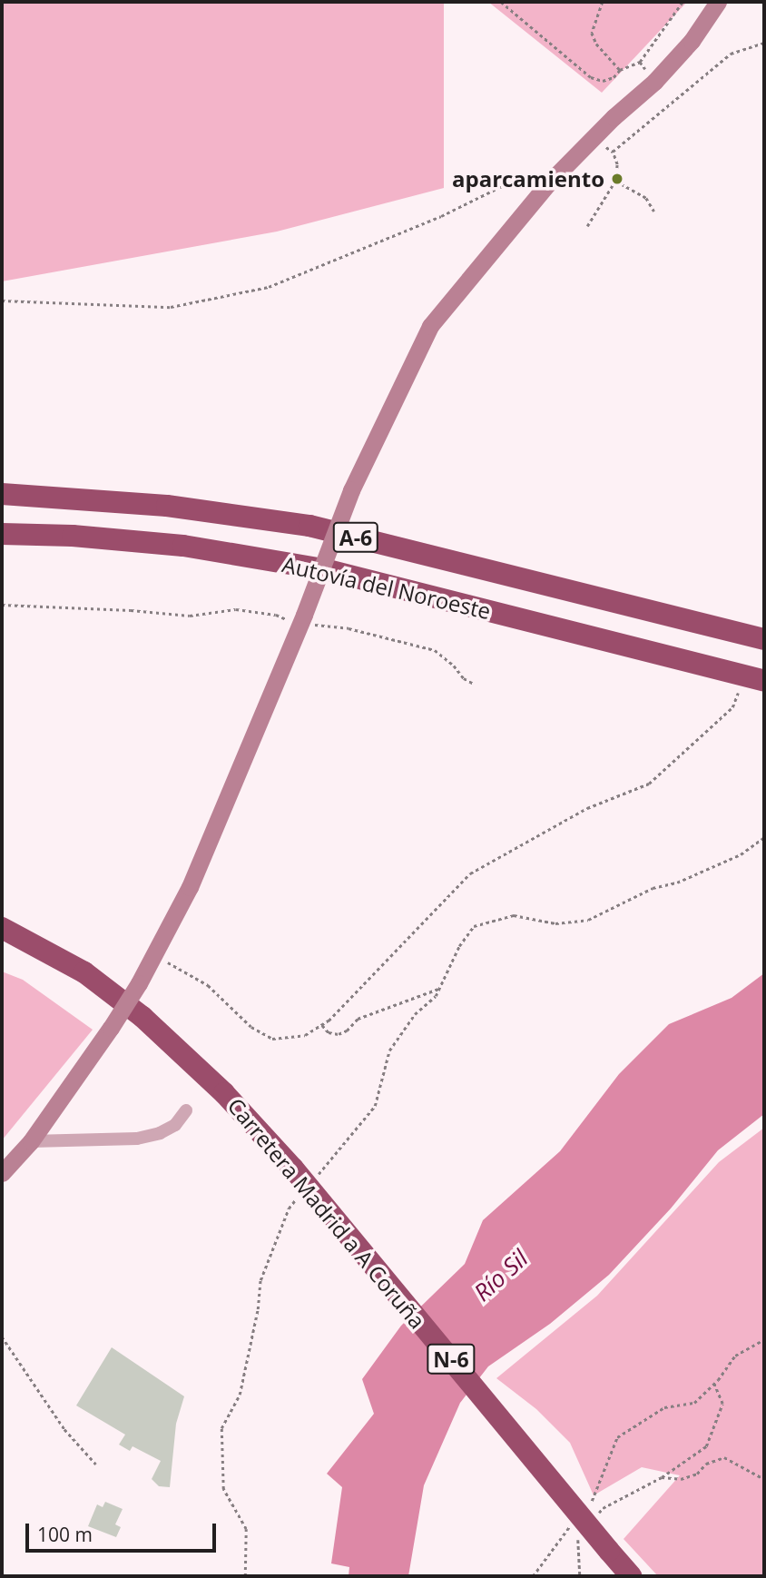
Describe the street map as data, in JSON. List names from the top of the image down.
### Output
{
  "streets": {
    "highway": [
      "A-6",
      "Autovía del Noroeste",
      "Carretera Madrid a A Coruña",
      "N-6"
    ]
  },
  "water": ["Río Sil"],
  "places": ["aparcamiento"],
  "scale_bar": "100 m"
}
